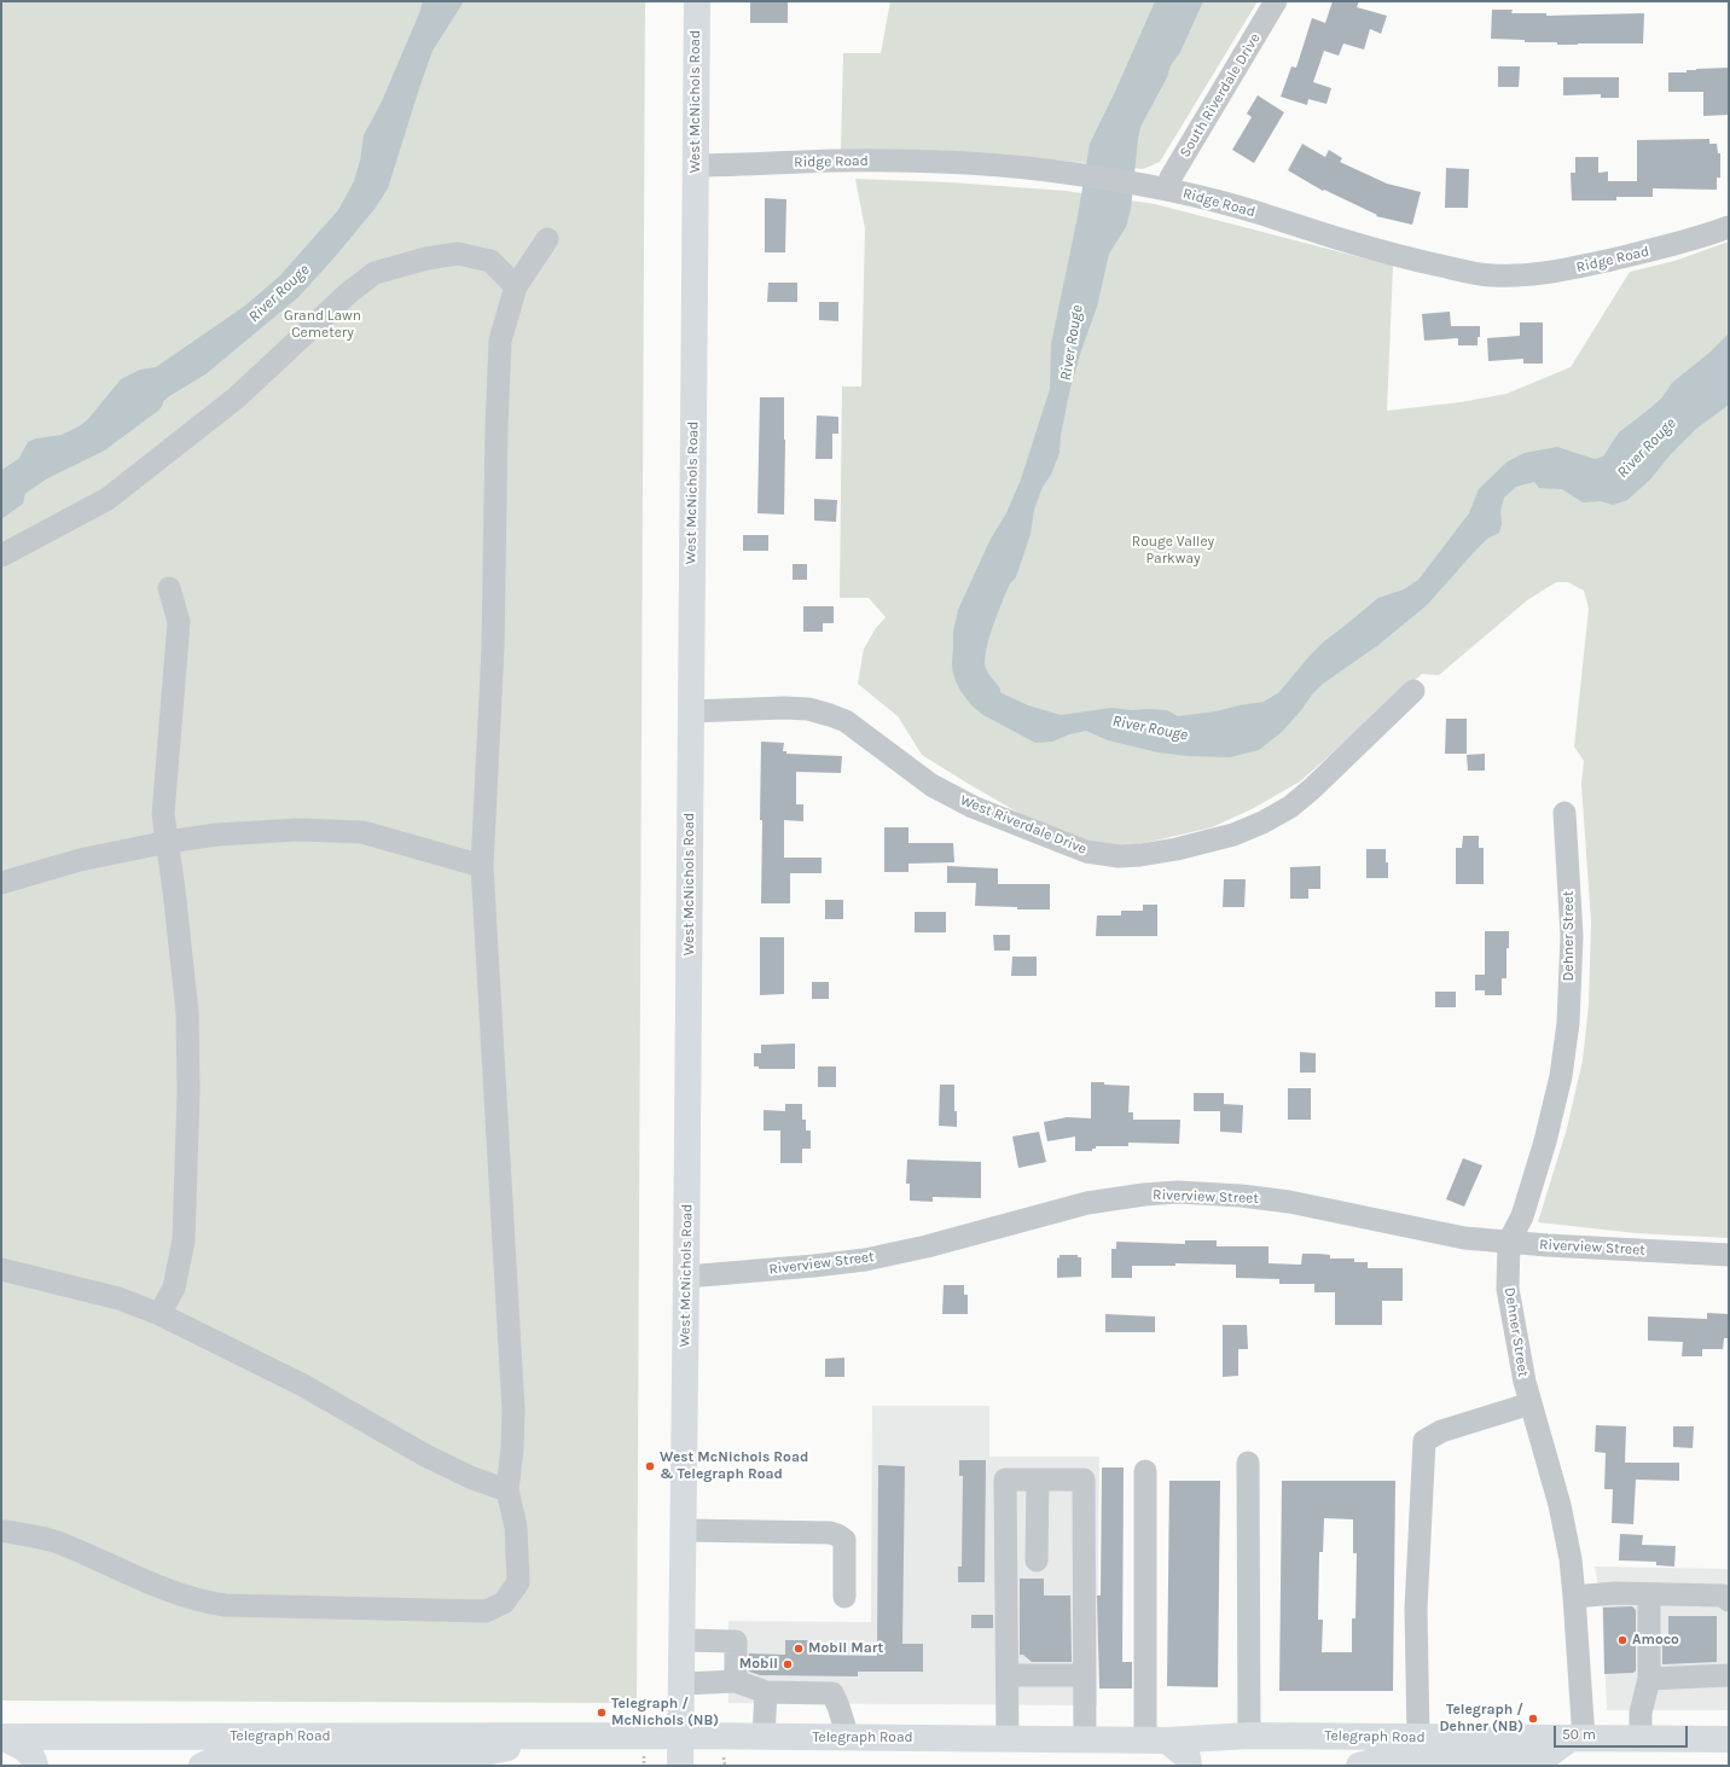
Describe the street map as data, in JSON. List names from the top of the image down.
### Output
{
  "streets": {
    "main road": ["West McNichols Road", "Telegraph Road"],
    "street": [
      "South Riverdale Drive",
      "Ridge Road",
      "West Riverdale Drive",
      "Dehner Street",
      "Riverview Street"
    ]
  },
  "crossings": [
    ["South Riverdale Drive", "Ridge Road"],
    ["West McNichols Road", "Ridge Road"],
    ["West McNichols Road", "West Riverdale Drive"],
    ["West McNichols Road", "Riverview Street"],
    ["West McNichols Road", "Telegraph Road"],
    ["Dehner Street", "Riverview Street"],
    ["Dehner Street", "Telegraph Road"]
  ],
  "water": ["River Rouge"],
  "parks": ["Grand Lawn Cemetery", "Rouge Valley Parkway"],
  "places": [
    "West McNichols Road & Telegraph Road",
    "Amoco",
    "Mobil Mart",
    "Mobil",
    "Telegraph / McNichols (NB)",
    "Telegraph / Dehner (NB)"
  ],
  "scale_bar": "50 m"
}
